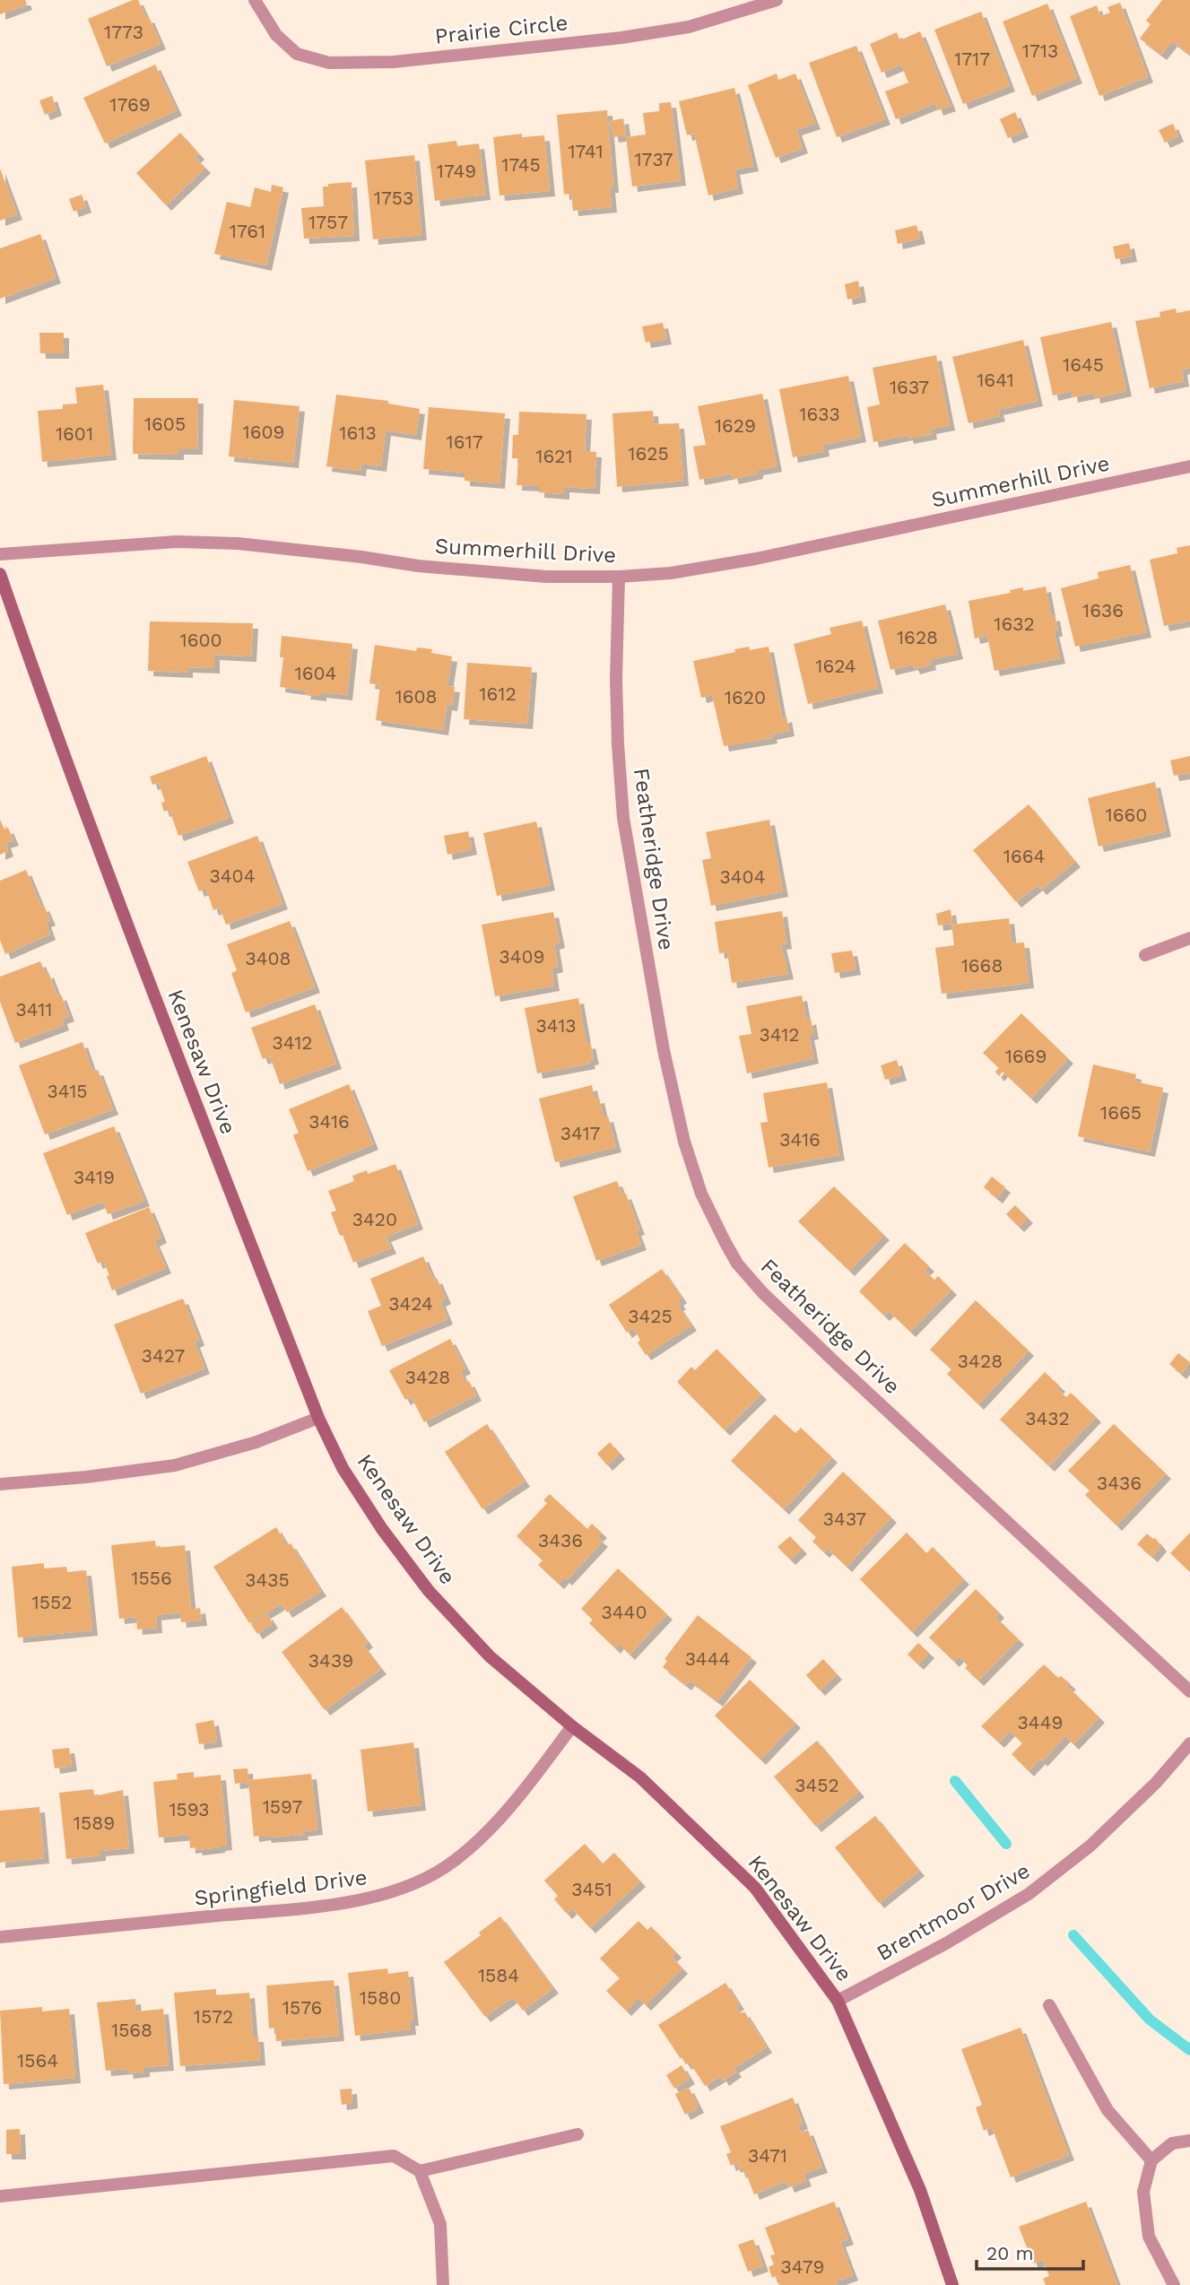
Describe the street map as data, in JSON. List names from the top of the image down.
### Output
{
  "streets": {
    "street": [
      "Prairie Circle",
      "Summerhill Drive",
      "Featheridge Drive",
      "Kenesaw Drive",
      "Springfield Drive",
      "Brentmoor Drive"
    ]
  },
  "crossings": [
    ["Summerhill Drive", "Featheridge Drive"],
    ["Kenesaw Drive", "Springfield Drive"],
    ["Kenesaw Drive", "Brentmoor Drive"]
  ],
  "house_numbers": [
    "1773",
    "1713",
    "1717",
    "1769",
    "1741",
    "1737",
    "1745",
    "1749",
    "1753",
    "1757",
    "1761",
    "1645",
    "1641",
    "1637",
    "1633",
    "1605",
    "1629",
    "1609",
    "1613",
    "1601",
    "1617",
    "1625",
    "1621",
    "1636",
    "1632",
    "1628",
    "1600",
    "1624",
    "1604",
    "1612",
    "1608",
    "1620",
    "1660",
    "1664",
    "3404",
    "3404",
    "3409",
    "3408",
    "1668",
    "3411",
    "3413",
    "3412",
    "3412",
    "1669",
    "3415",
    "1665",
    "3416",
    "3417",
    "3416",
    "3419",
    "3420",
    "3424",
    "3425",
    "3427",
    "3428",
    "3428",
    "3432",
    "3436",
    "3437",
    "3436",
    "1556",
    "3435",
    "1552",
    "3440",
    "3444",
    "3439",
    "3449",
    "3452",
    "1597",
    "1593",
    "1589",
    "3451",
    "1584",
    "1580",
    "1576",
    "1572",
    "1568",
    "1564",
    "3471",
    "3479"
  ],
  "scale_bar": "20 m"
}
